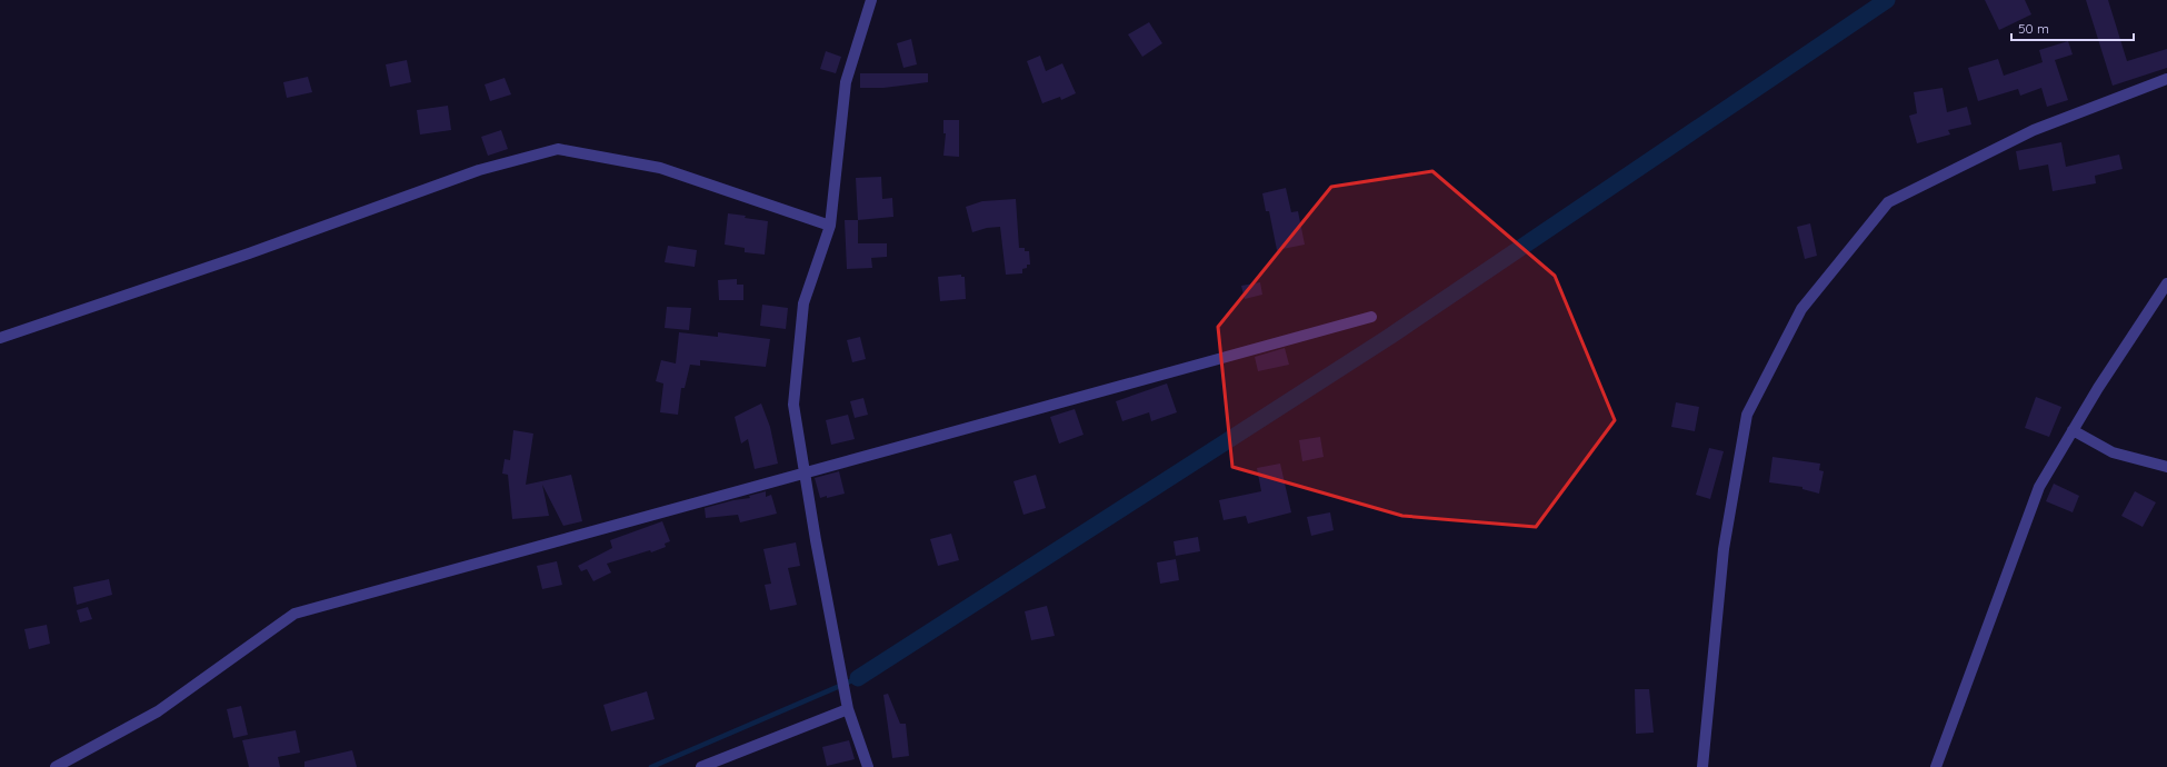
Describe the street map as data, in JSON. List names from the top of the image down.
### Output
{
  "scale_bar": "50 m"
}
